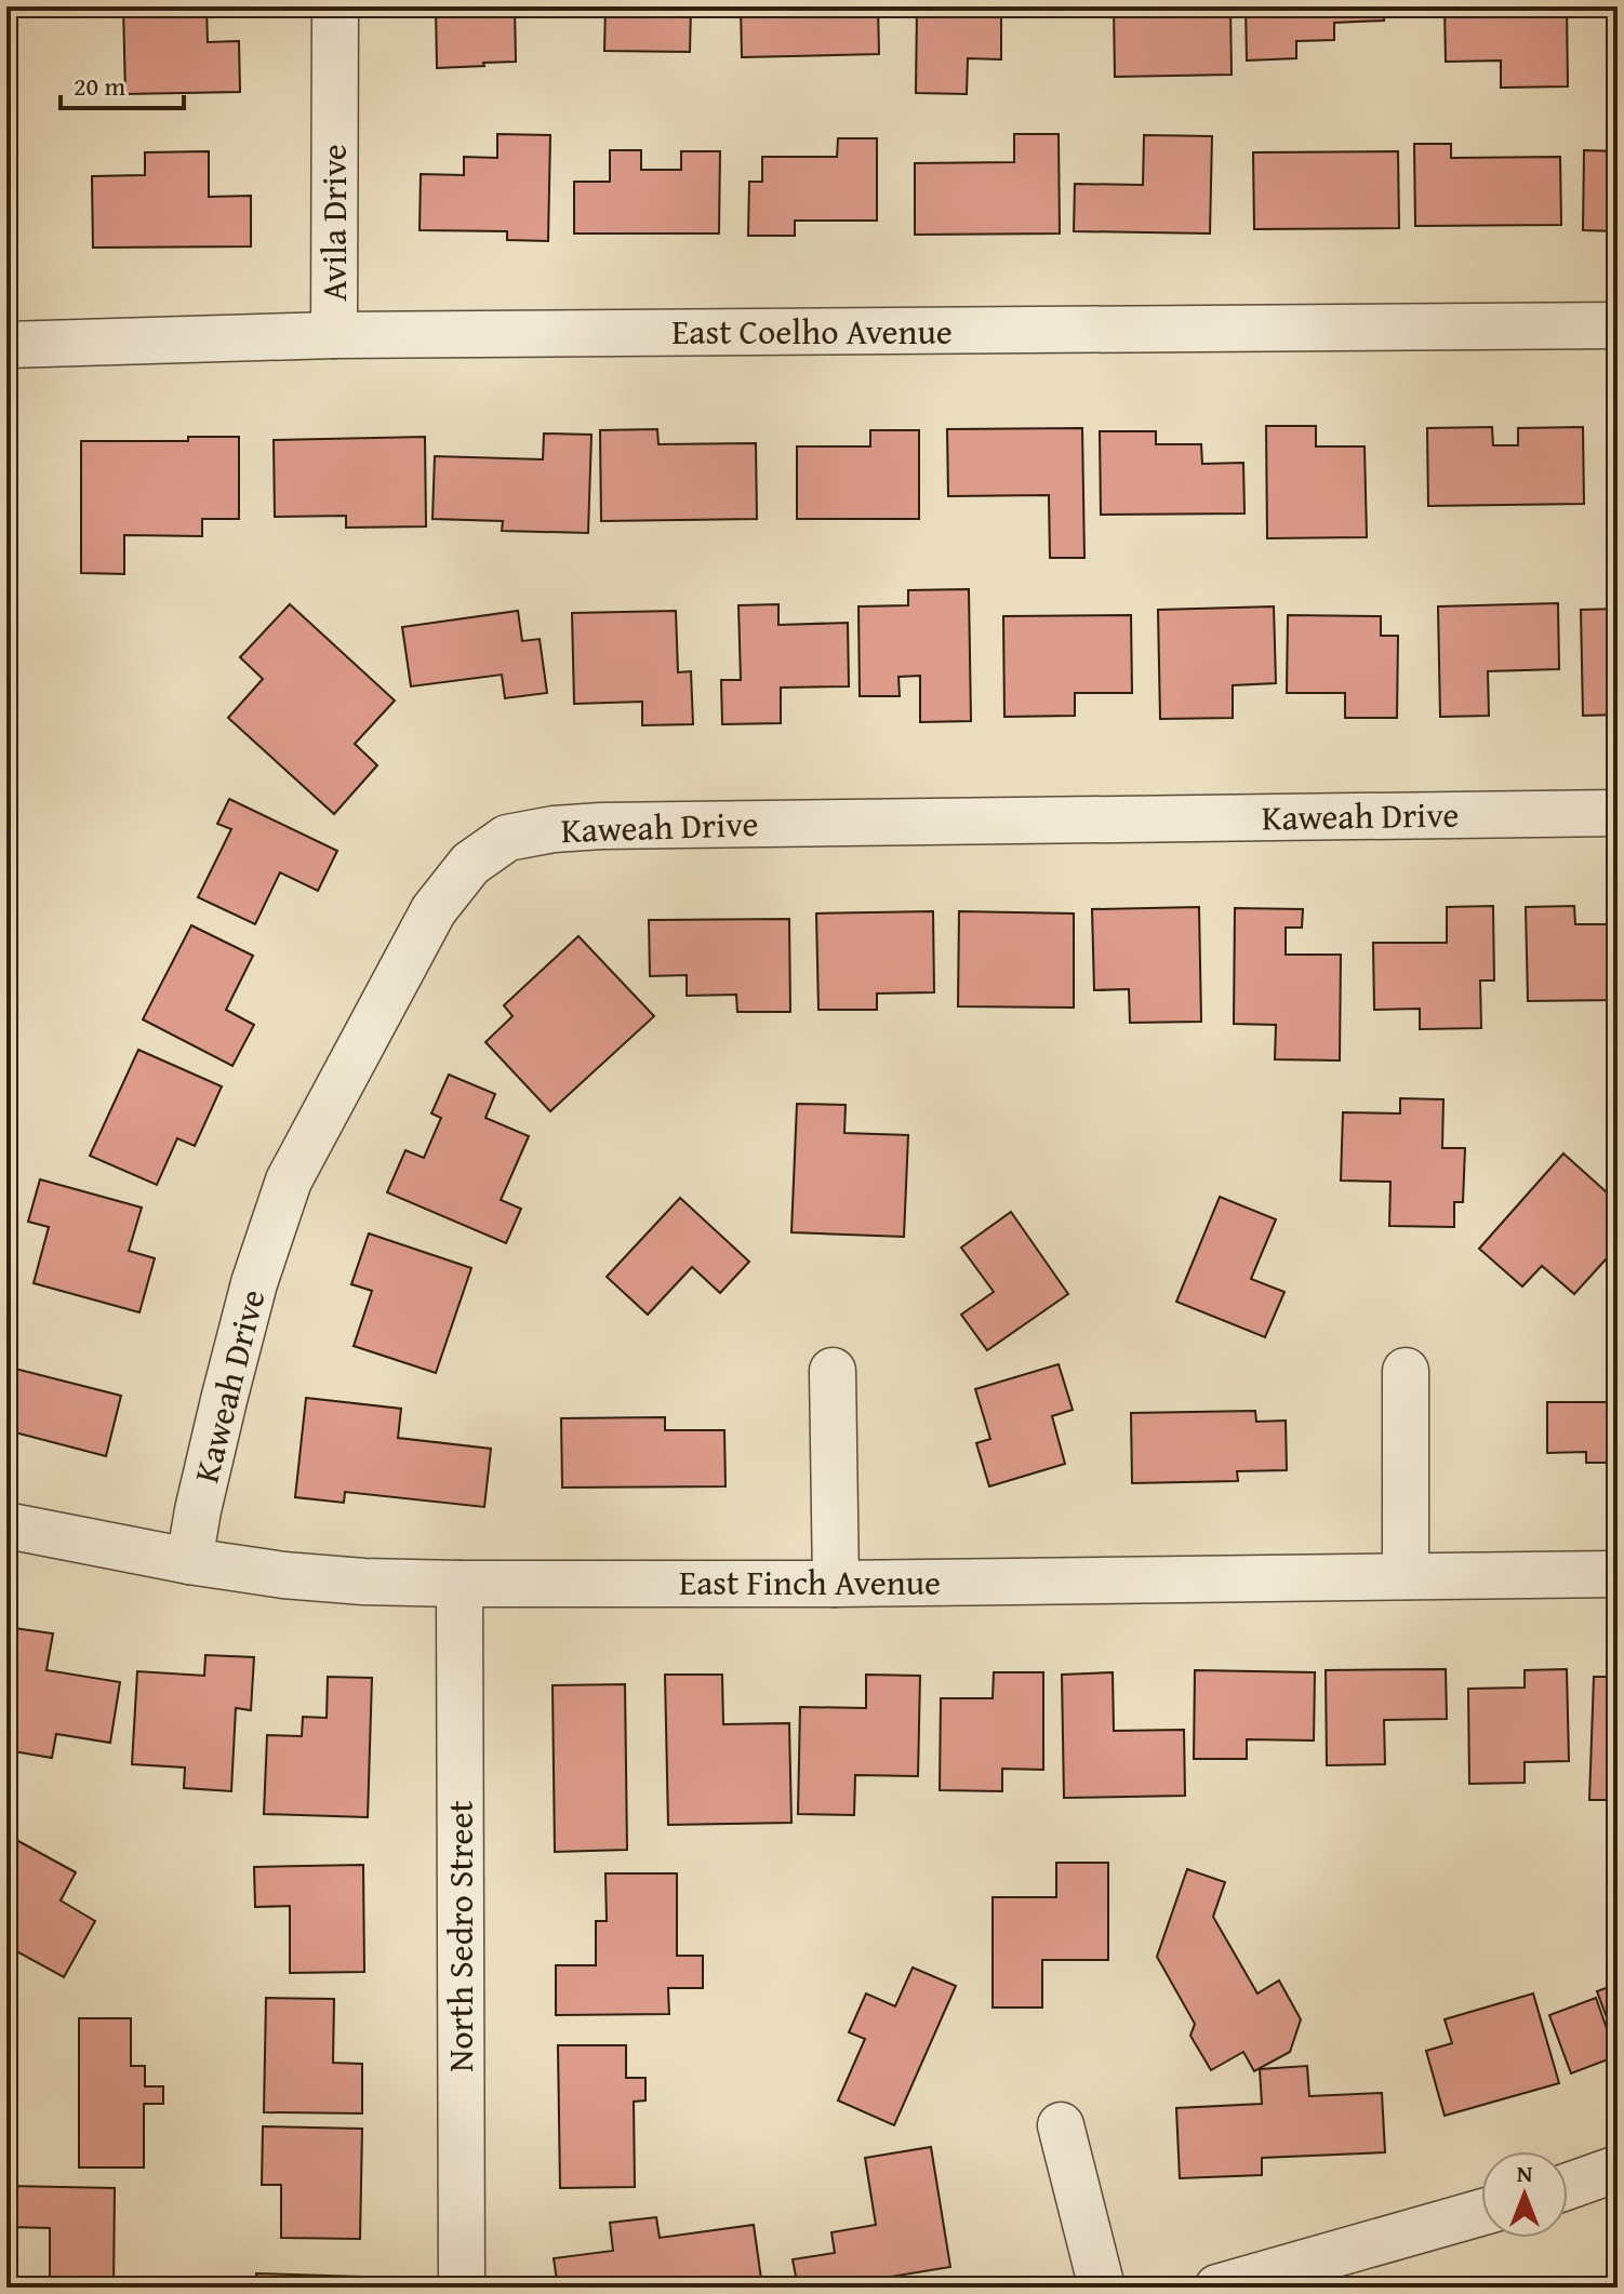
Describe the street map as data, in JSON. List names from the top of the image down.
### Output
{
  "streets": {
    "street": [
      "Avila Drive",
      "East Coelho Avenue",
      "Kaweah Drive",
      "East Finch Avenue",
      "North Sedro Street"
    ]
  },
  "crossings": [
    ["Avila Drive", "East Coelho Avenue"],
    ["Kaweah Drive", "East Finch Avenue"],
    ["East Finch Avenue", "North Sedro Street"]
  ],
  "scale_bar": "20 m",
  "north": "top"
}
